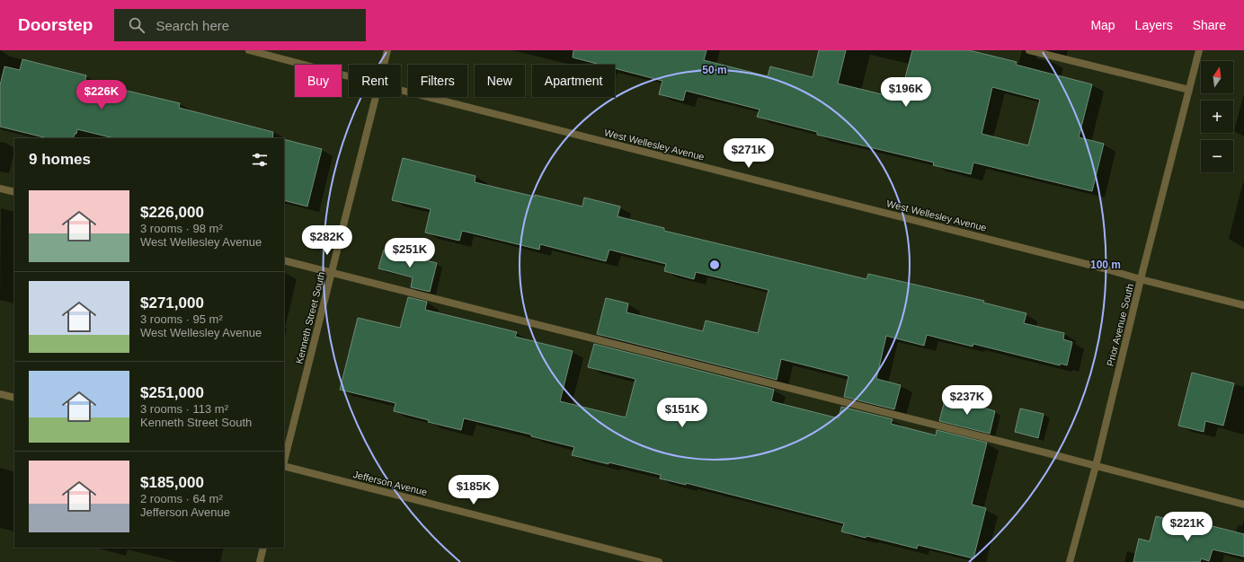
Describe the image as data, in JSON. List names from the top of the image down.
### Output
{
  "streets": {
    "street": [
      "West Wellesley Avenue",
      "Kenneth Street South",
      "Prior Avenue South",
      "Jefferson Avenue"
    ]
  },
  "crossings": [
    ["West Wellesley Avenue", "Prior Avenue South"]
  ],
  "north": "top",
  "page": {
    "header": "Doorstep",
    "search": "Search here",
    "nav": ["Map", "Layers", "Share"],
    "map_buttons": ["+", "−"],
    "chip": [
      "Buy",
      "Rent",
      "Filters",
      "New",
      "Apartment"
    ],
    "price": [
      "$196K",
      "$226K",
      "$271K",
      "$282K",
      "$251K",
      "$237K",
      "$151K",
      "$185K",
      "$221K"
    ],
    "heading": "9 homes",
    "list": [
      {
        "name": "$226,000",
        "note": "3 rooms · 98 m² · West Wellesley Avenue"
      },
      {
        "name": "$271,000",
        "note": "3 rooms · 95 m² · West Wellesley Avenue"
      },
      {
        "name": "$251,000",
        "note": "3 rooms · 113 m² · Kenneth Street South"
      },
      {
        "name": "$185,000",
        "note": "2 rooms · 64 m² · Jefferson Avenue"
      }
    ]
  },
  "rings": ["50 m", "100 m"]
}
